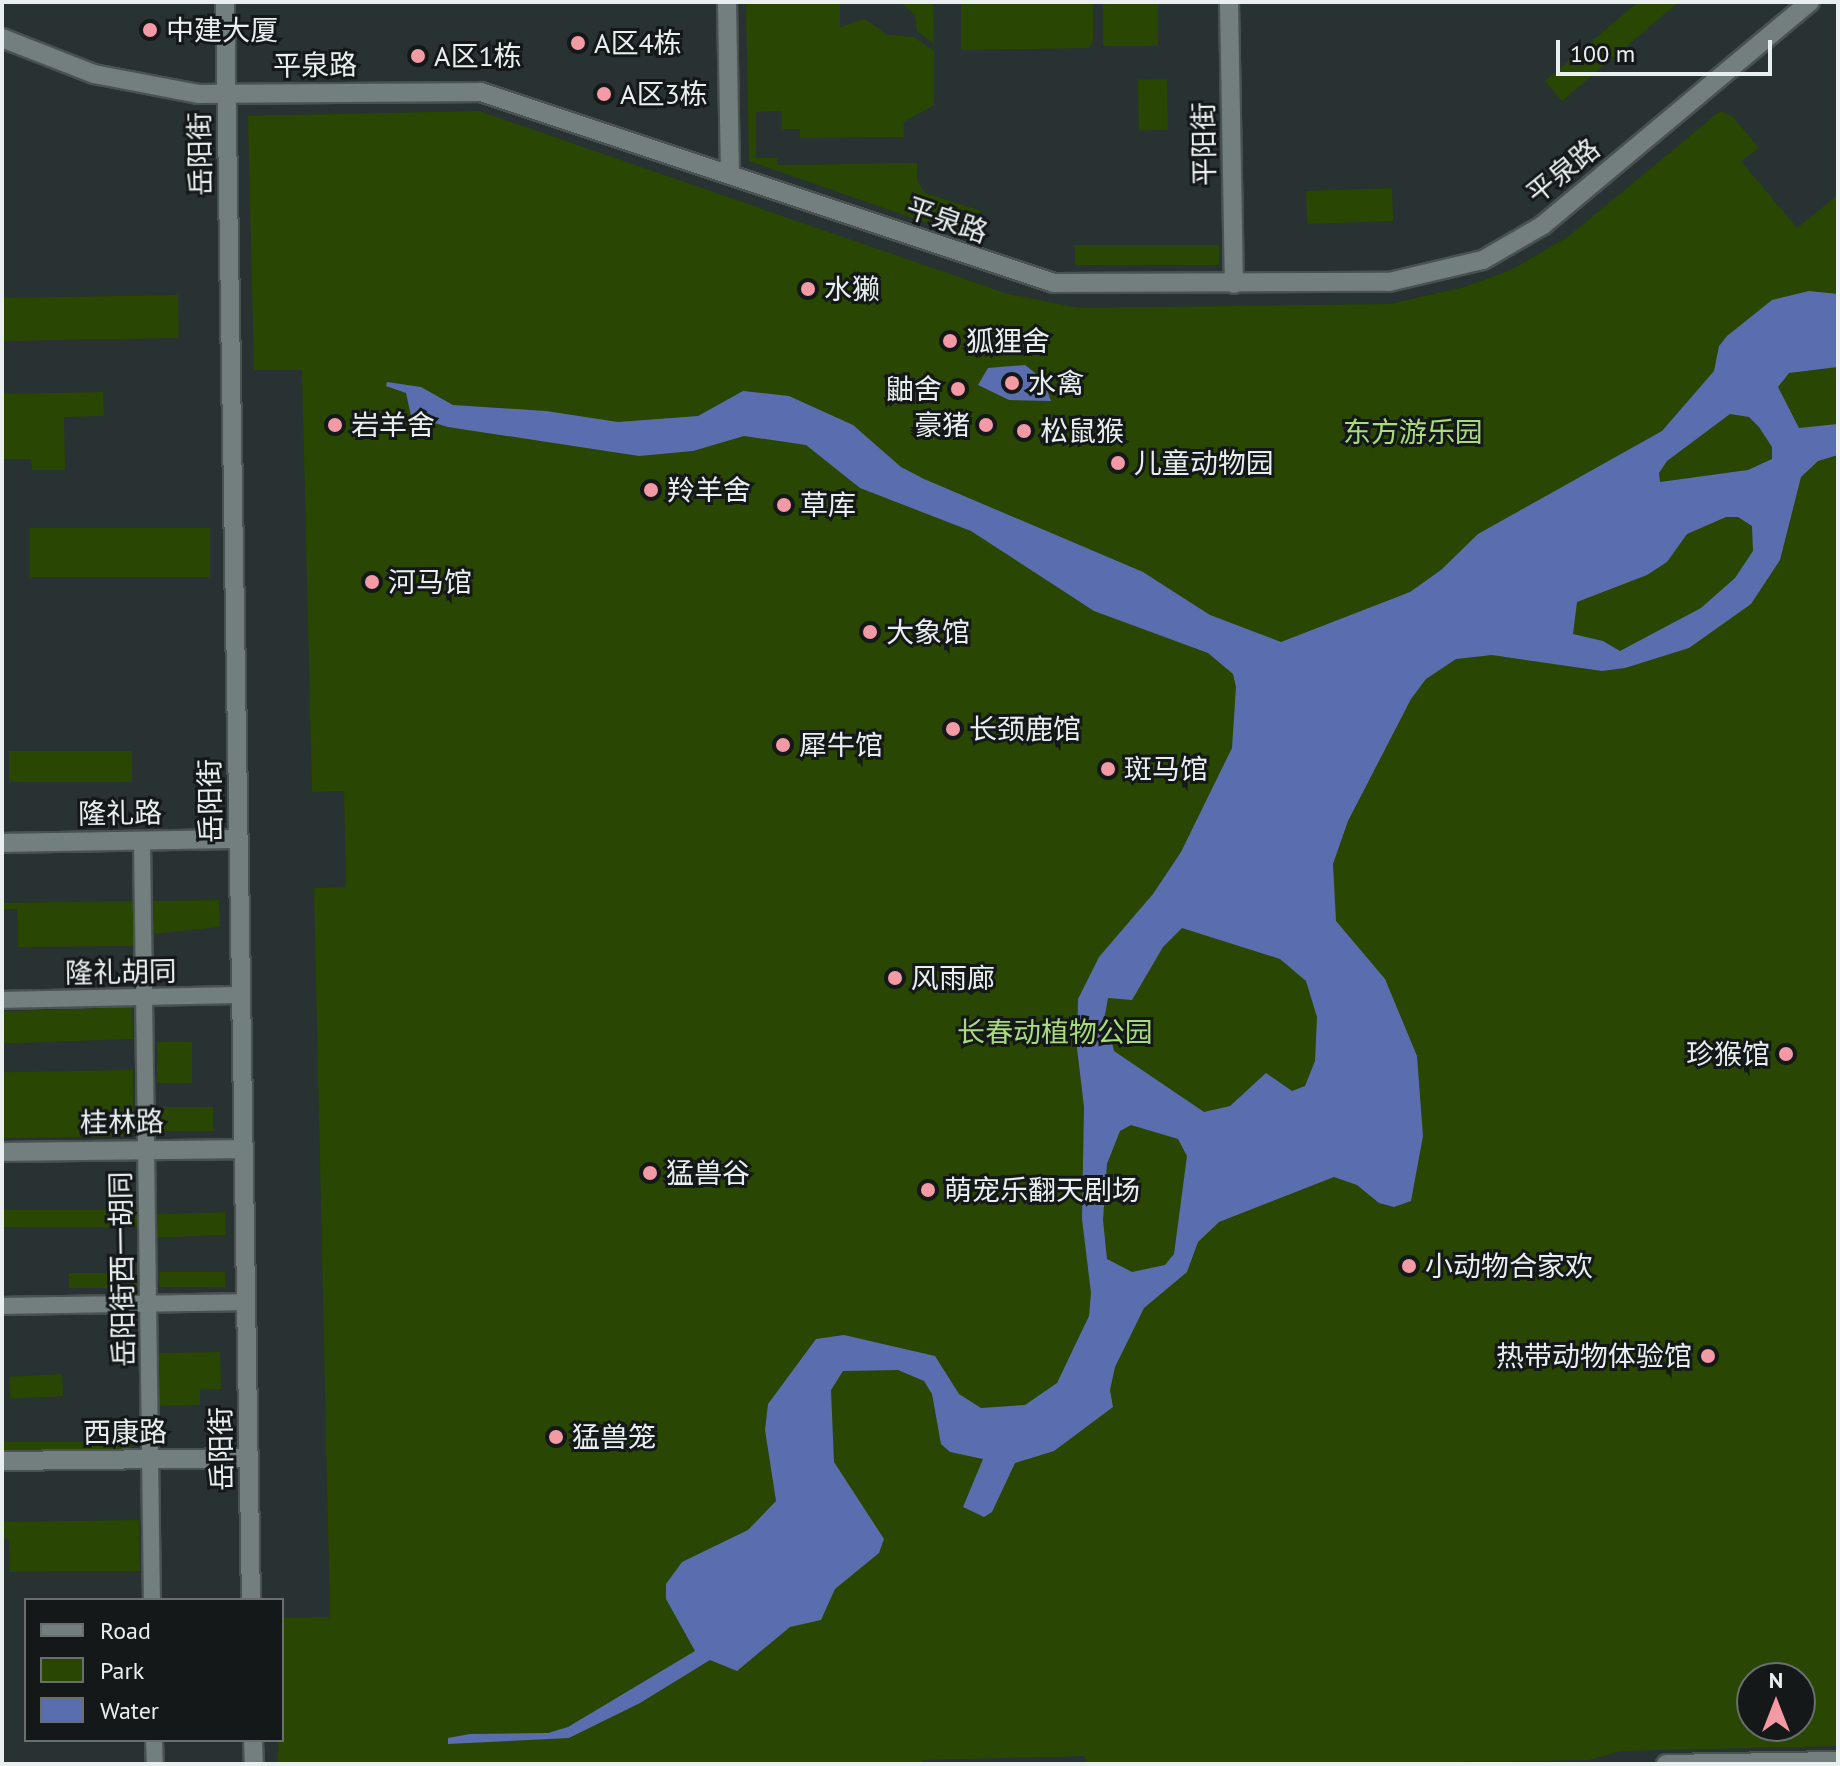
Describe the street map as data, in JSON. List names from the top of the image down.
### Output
{
  "streets": {
    "street": [
      "平泉路",
      "平阳街",
      "岳阳街",
      "隆礼路",
      "隆礼胡同",
      "桂林路",
      "岳阳街西一胡同",
      "西康路"
    ]
  },
  "crossings": [
    ["平泉路", "平阳街"],
    ["平泉路", "岳阳街"],
    ["岳阳街", "隆礼路"],
    ["岳阳街", "隆礼胡同"],
    ["岳阳街", "桂林路"],
    ["岳阳街", "西康路"],
    ["隆礼路", "岳阳街西一胡同"],
    ["隆礼胡同", "岳阳街西一胡同"],
    ["桂林路", "岳阳街西一胡同"],
    ["岳阳街西一胡同", "西康路"]
  ],
  "parks": ["东方游乐园", "长春动植物公园"],
  "places": [
    "中建大厦",
    "A区4栋",
    "A区1栋",
    "A区3栋",
    "水獭",
    "狐狸舍",
    "水禽",
    "鼬舍",
    "岩羊舍",
    "豪猪",
    "松鼠猴",
    "儿童动物园",
    "羚羊舍",
    "草库",
    "河马馆",
    "大象馆",
    "长颈鹿馆",
    "犀牛馆",
    "斑马馆",
    "风雨廊",
    "珍猴馆",
    "猛兽谷",
    "萌宠乐翻天剧场",
    "小动物合家欢",
    "热带动物体验馆",
    "猛兽笼"
  ],
  "legend": ["Road", "Park", "Water"],
  "scale_bar": "100 m",
  "north": "top"
}
